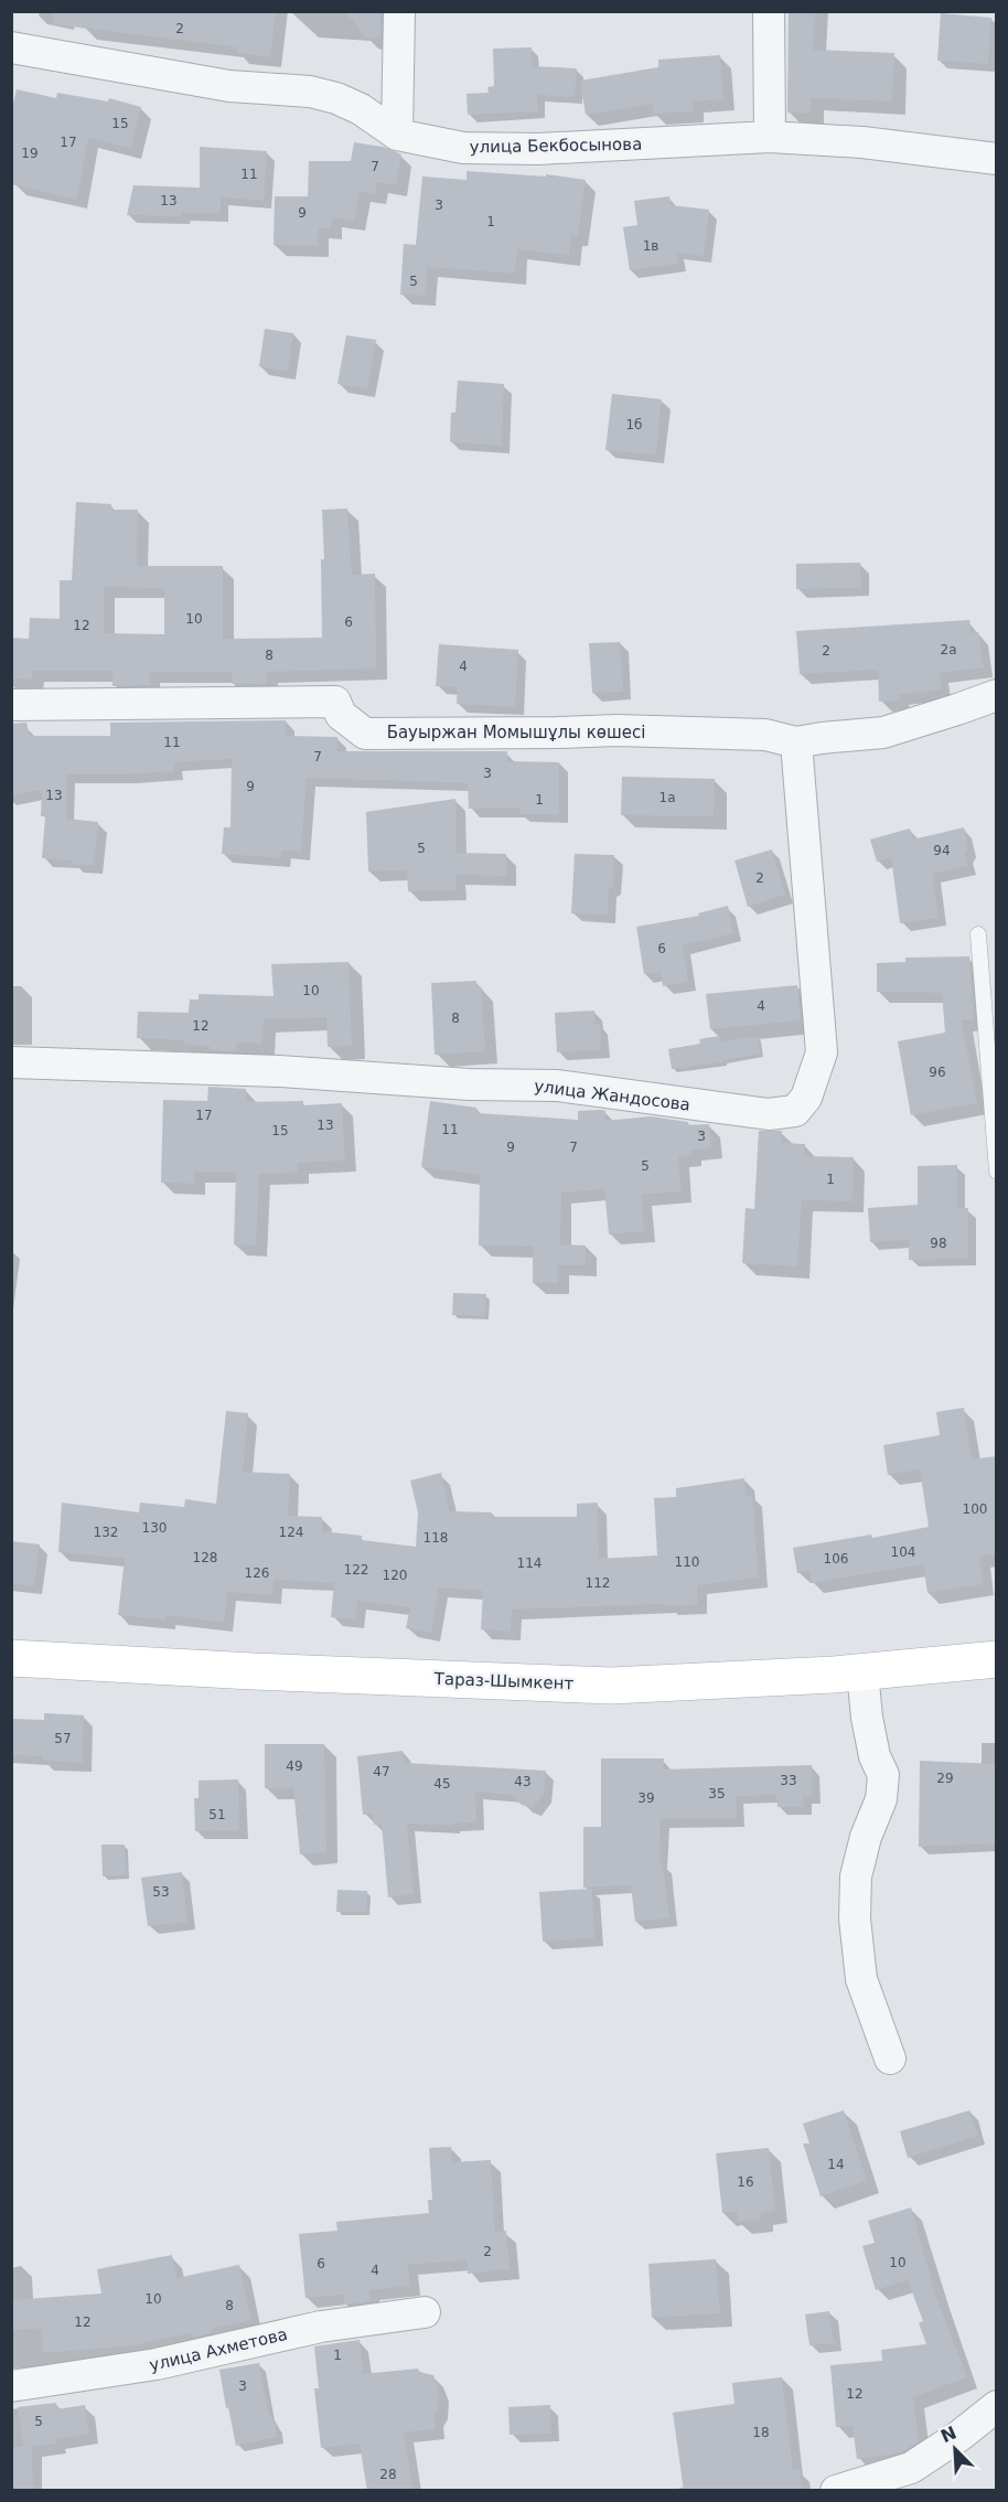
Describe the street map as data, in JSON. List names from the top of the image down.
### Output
{
  "streets": {
    "main road": ["Тараз-Шымкент"],
    "street": [
      "улица Бекбосынова",
      "Бауыржан Момышұлы көшесі",
      "улица Жандосова",
      "улица Ахметова"
    ]
  },
  "crossings": [
    ["Бауыржан Момышұлы көшесі", "улица Жандосова"]
  ],
  "house_numbers": [
    "2",
    "15",
    "17",
    "19",
    "7",
    "11",
    "13",
    "3",
    "9",
    "1",
    "1в",
    "5",
    "1б",
    "10",
    "6",
    "12",
    "2а",
    "2",
    "8",
    "4",
    "11",
    "7",
    "3",
    "9",
    "13",
    "1а",
    "1",
    "5",
    "94",
    "2",
    "6",
    "10",
    "4",
    "8",
    "12",
    "96",
    "17",
    "13",
    "11",
    "15",
    "3",
    "9",
    "7",
    "5",
    "1",
    "98",
    "100",
    "130",
    "132",
    "124",
    "118",
    "104",
    "128",
    "106",
    "110",
    "114",
    "122",
    "126",
    "120",
    "112",
    "57",
    "49",
    "47",
    "29",
    "33",
    "43",
    "45",
    "35",
    "39",
    "51",
    "53",
    "14",
    "16",
    "2",
    "10",
    "6",
    "4",
    "10",
    "8",
    "12",
    "1",
    "3",
    "12",
    "5",
    "18",
    "28"
  ],
  "north": "top left"
}
